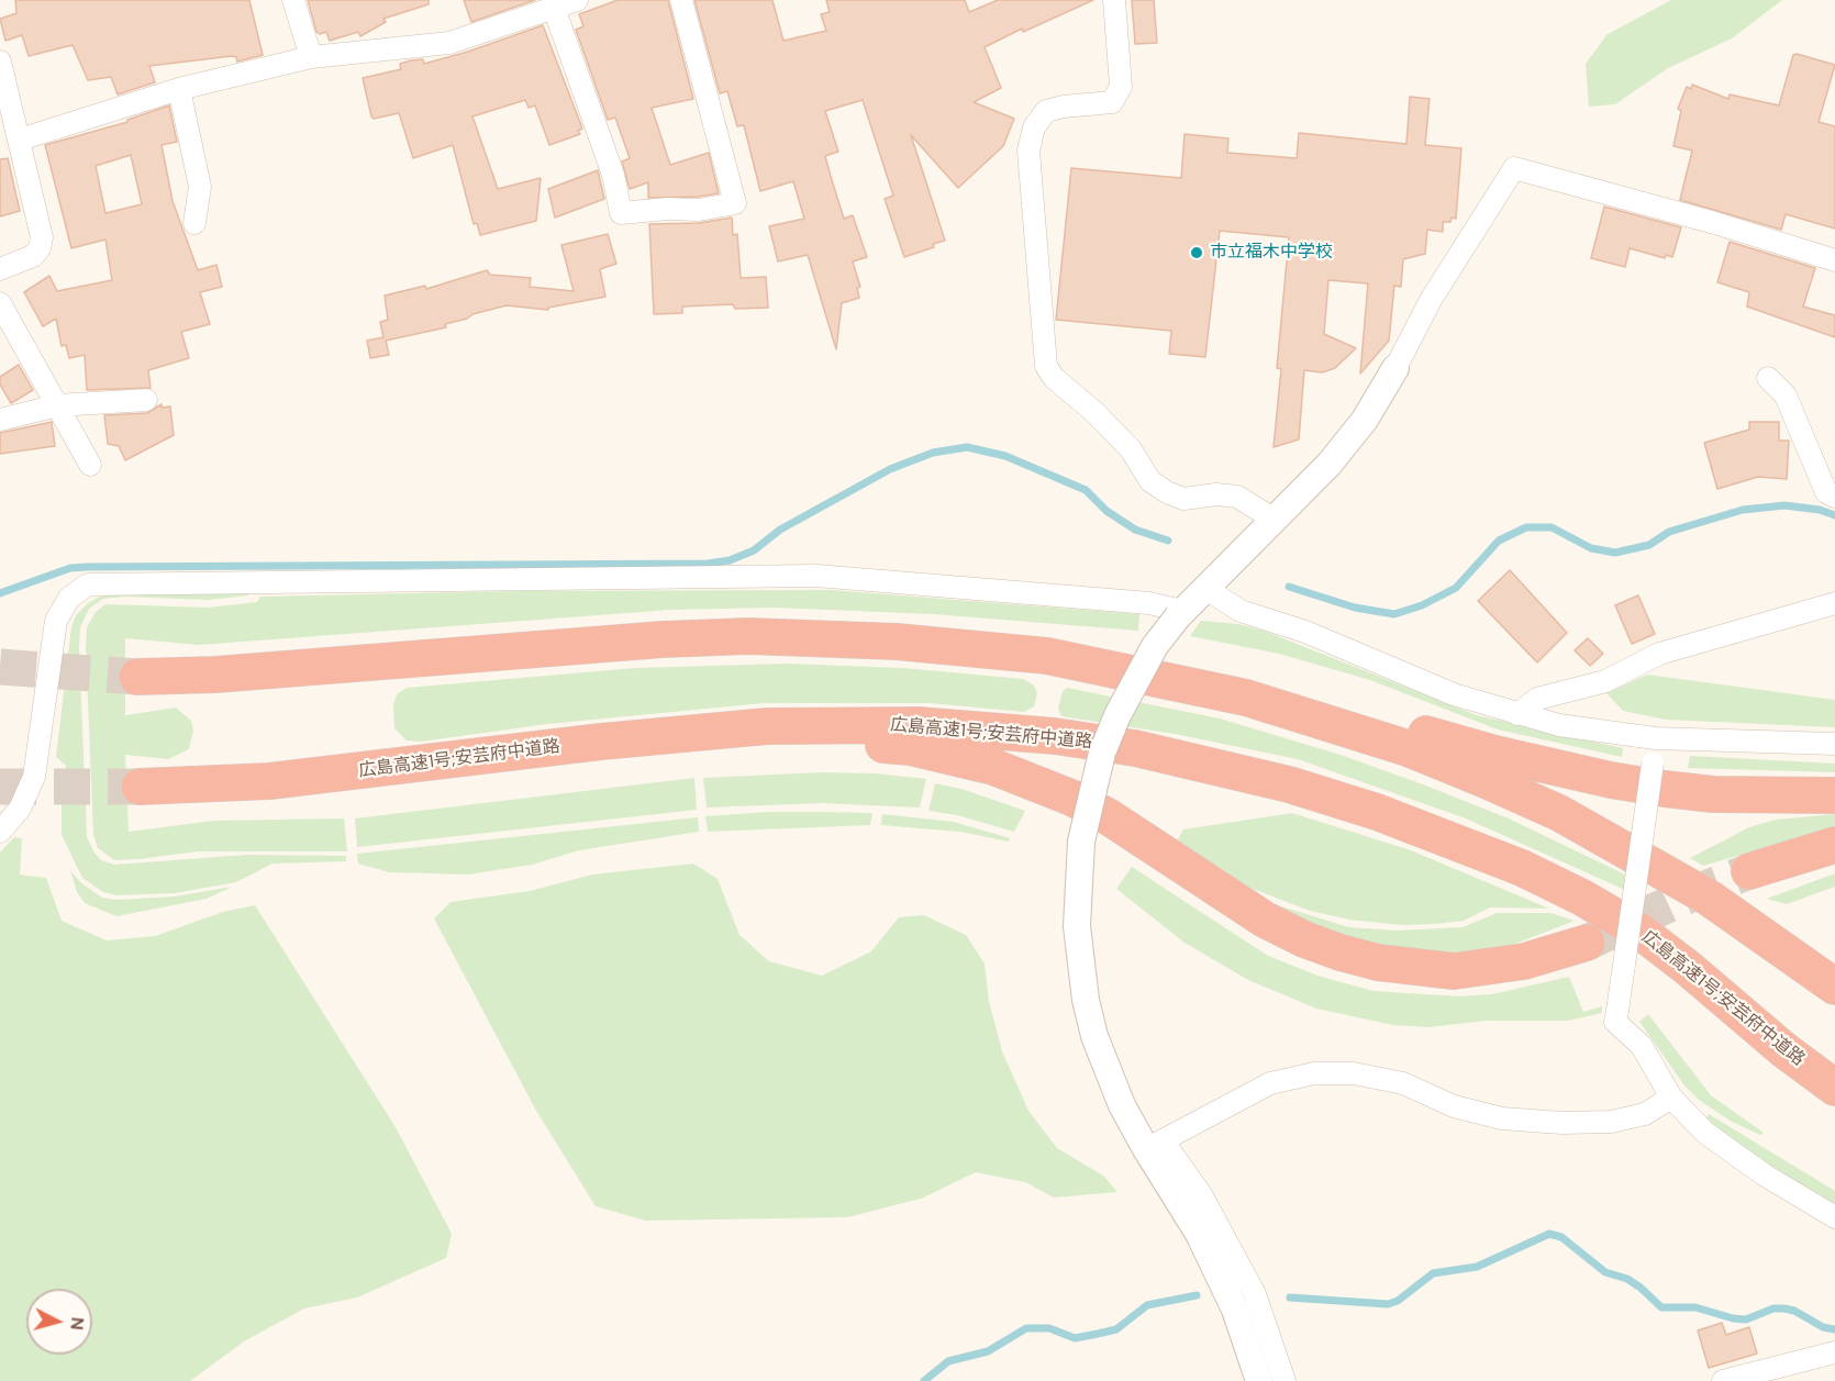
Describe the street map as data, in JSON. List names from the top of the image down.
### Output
{
  "streets": {
    "highway": ["広島高速1号;安芸府中道路"]
  },
  "places": ["市立福木中学校"],
  "north": "right"
}
